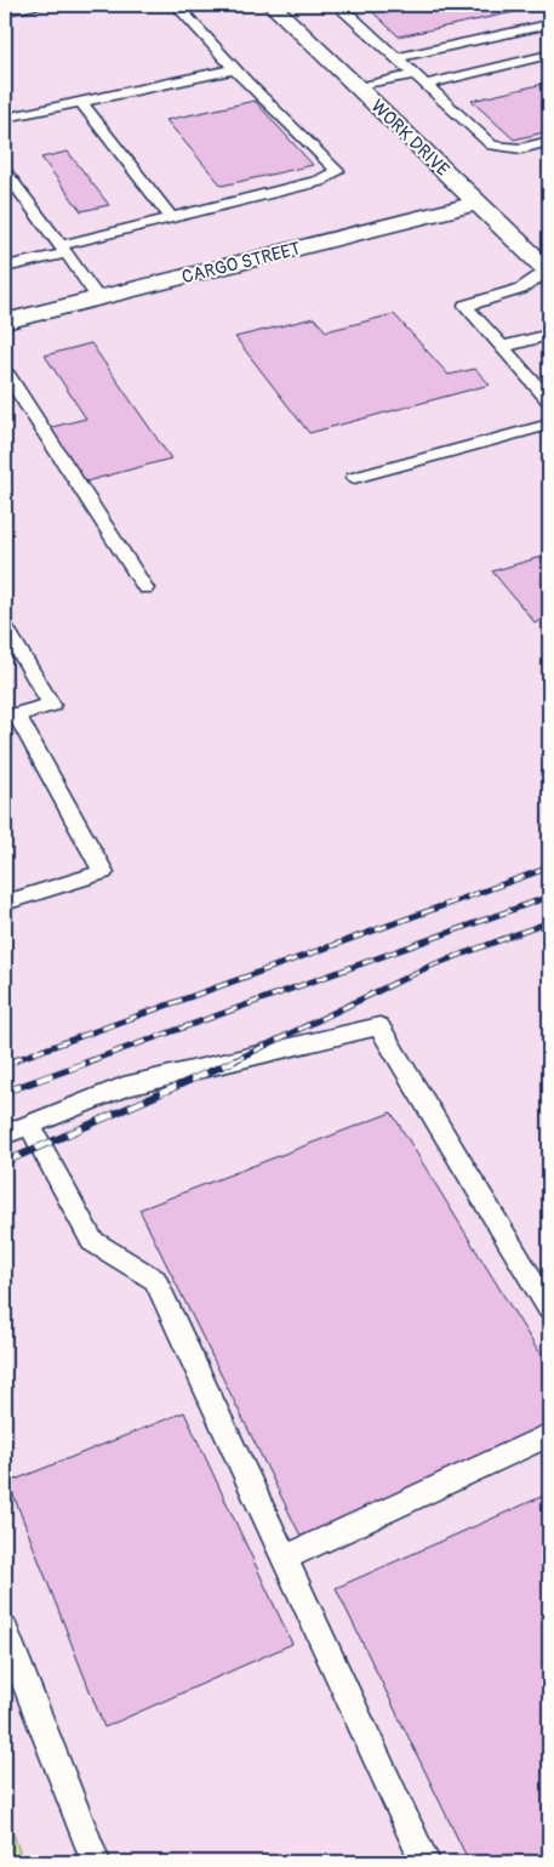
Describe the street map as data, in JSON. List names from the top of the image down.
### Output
{
  "streets": {
    "street": ["WORK DRIVE", "CARGO STREET"]
  },
  "crossings": [
    ["WORK DRIVE", "CARGO STREET"]
  ]
}
